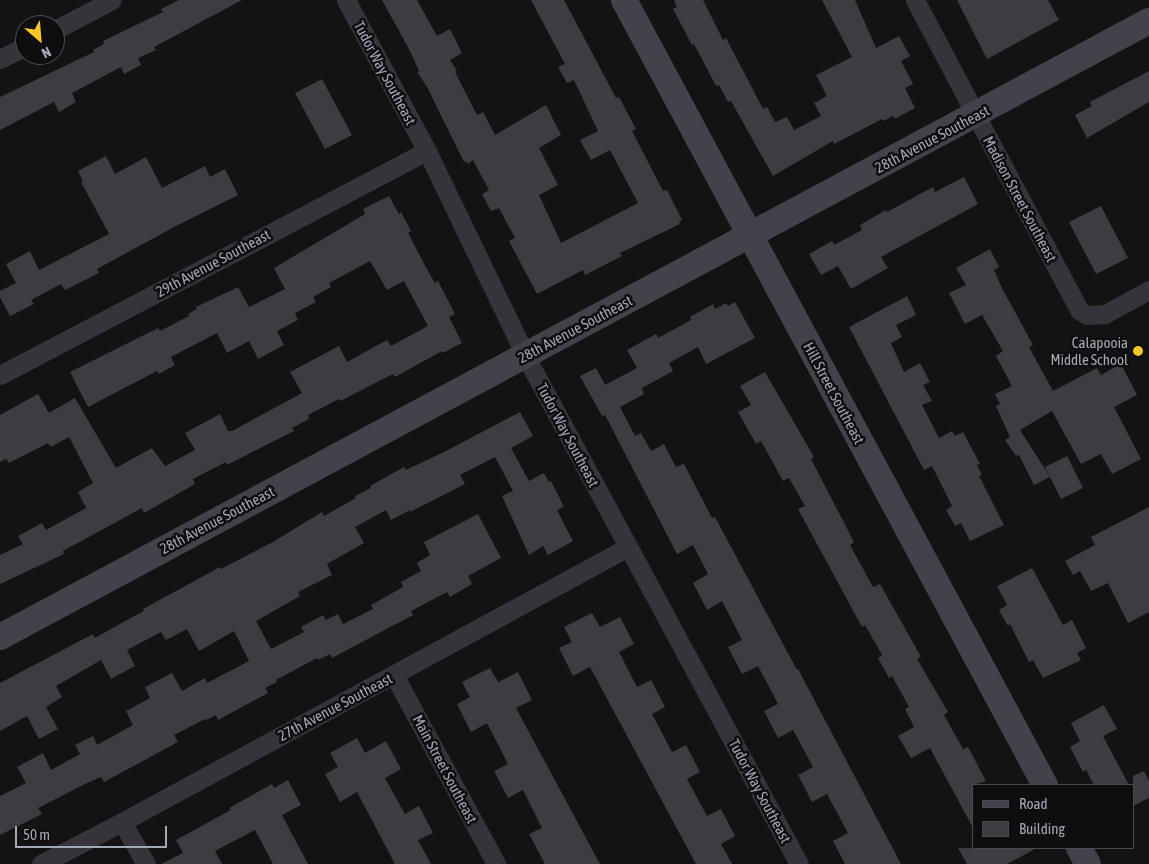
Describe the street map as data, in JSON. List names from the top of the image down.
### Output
{
  "streets": {
    "street": [
      "Tudor Way Southeast",
      "28th Avenue Southeast",
      "Madison Street Southeast",
      "29th Avenue Southeast",
      "Hill Street Southeast",
      "27th Avenue Southeast",
      "Main Street Southeast"
    ]
  },
  "crossings": [
    ["Tudor Way Southeast", "28th Avenue Southeast"],
    ["Tudor Way Southeast", "29th Avenue Southeast"],
    ["Tudor Way Southeast", "27th Avenue Southeast"],
    ["28th Avenue Southeast", "Madison Street Southeast"],
    ["28th Avenue Southeast", "Hill Street Southeast"],
    ["27th Avenue Southeast", "Main Street Southeast"]
  ],
  "places": ["Calapooia Middle School"],
  "legend": ["Road", "Building"],
  "scale_bar": "50 m",
  "north": "bottom right"
}
